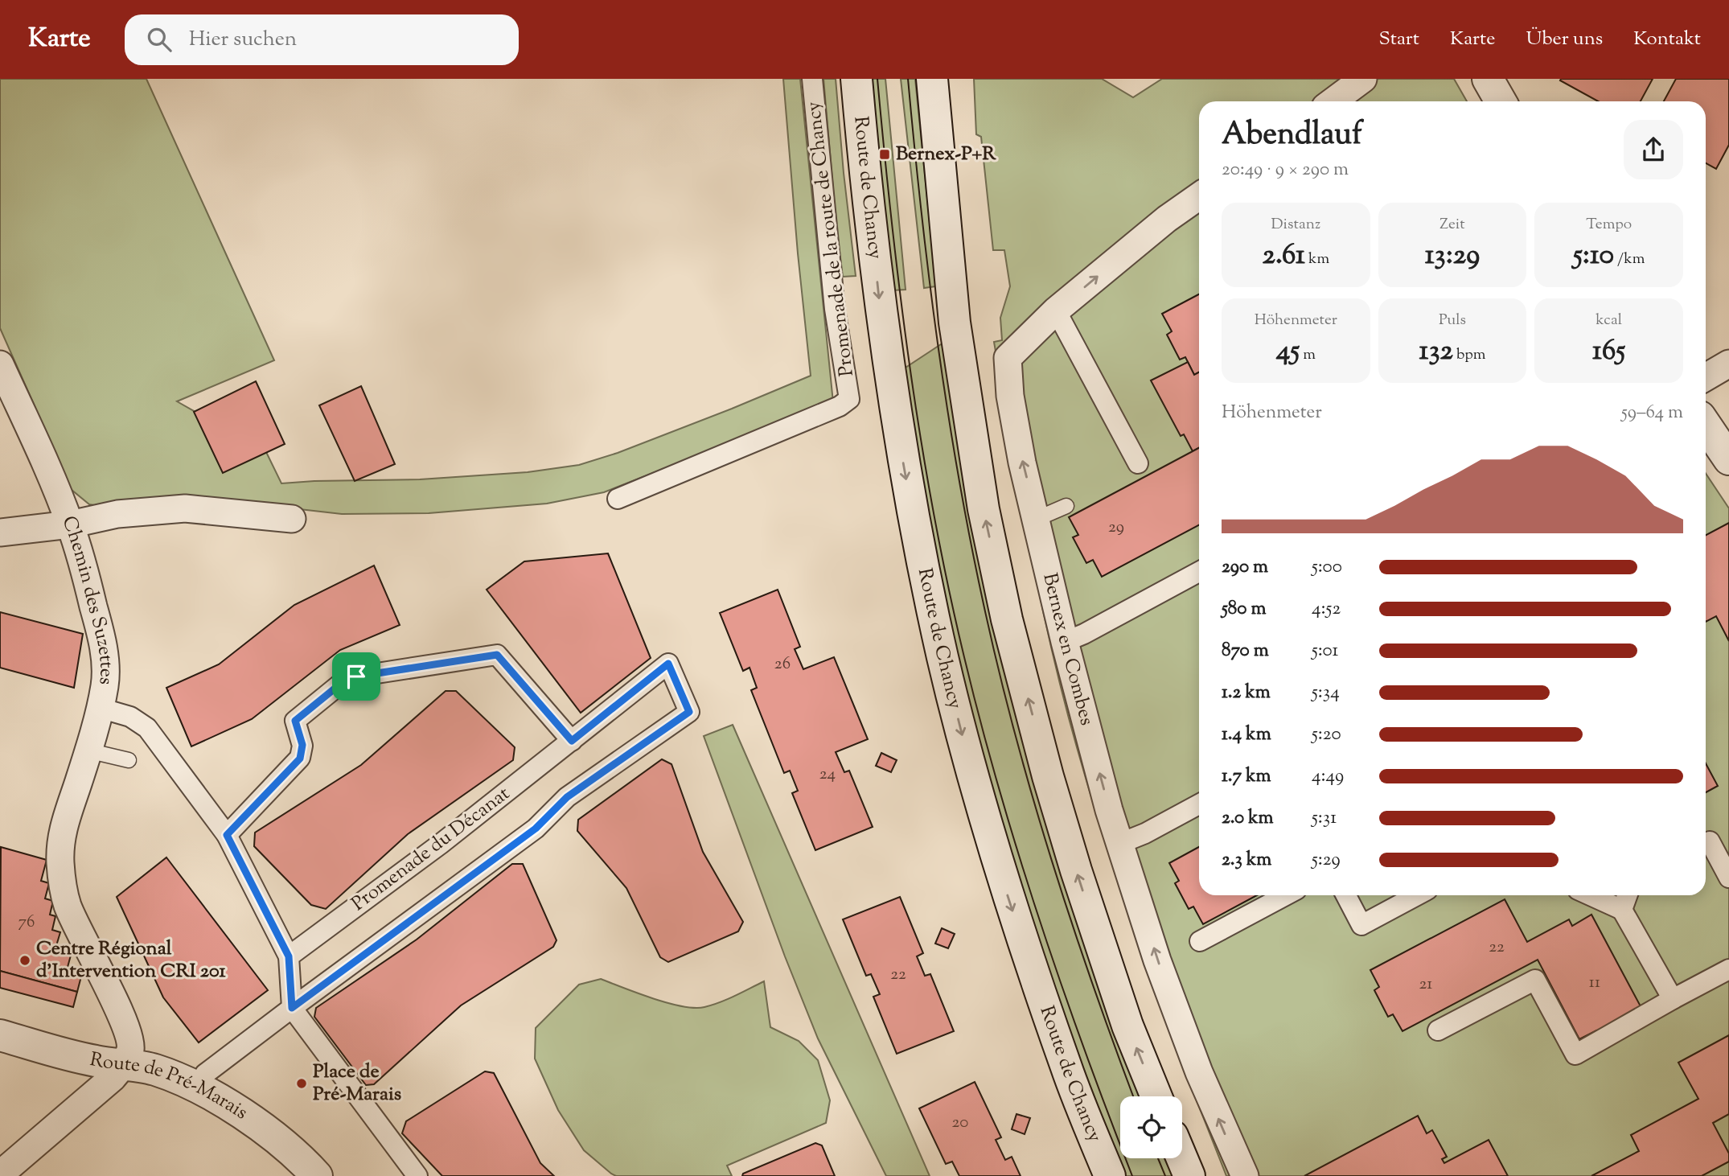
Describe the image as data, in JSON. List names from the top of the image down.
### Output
{
  "streets": {
    "main road": ["Route de Chancy", "Route de Pré-Marais"],
    "street": [
      "Promenade de la route de Chancy",
      "Chemin des Suzettes",
      "Bernex en Combes",
      "Promenade du Décanat"
    ]
  },
  "crossings": [
    ["Chemin des Suzettes", "Route de Pré-Marais"],
    ["Promenade du Décanat", "Route de Pré-Marais"]
  ],
  "one_way": ["Bernex en Combes"],
  "places": {
    "transit": ["Bernex-P+R"],
    "other": ["Centre Régional d'Intervention CRI 201", "Place de Pré-Marais"]
  },
  "house_numbers": [
    "29",
    "26",
    "24",
    "76",
    "22",
    "22",
    "11",
    "21",
    "20"
  ],
  "page": {
    "header": "Karte",
    "search": "Hier suchen",
    "nav": [
      "Start",
      "Karte",
      "Über uns",
      "Kontakt"
    ],
    "heading": ["Abendlauf", "20:49 · 9 × 290 m"],
    "stats": [
      ["Distanz", "2.61 km"],
      ["Zeit", "13:29"],
      ["Tempo", "5:10 /km"],
      ["Höhenmeter", "45 m"],
      ["Puls", "132 bpm"],
      ["kcal", "165"]
    ],
    "chart": ["Höhenmeter", "59–64 m"],
    "list": [
      {
        "name": "290 m",
        "note": "5:00"
      },
      {
        "name": "580 m",
        "note": "4:52"
      },
      {
        "name": "870 m",
        "note": "5:01"
      },
      {
        "name": "1.2 km",
        "note": "5:34"
      },
      {
        "name": "1.4 km",
        "note": "5:20"
      },
      {
        "name": "1.7 km",
        "note": "4:49"
      },
      {
        "name": "2.0 km",
        "note": "5:31"
      },
      {
        "name": "2.3 km",
        "note": "5:29"
      }
    ]
  }
}
